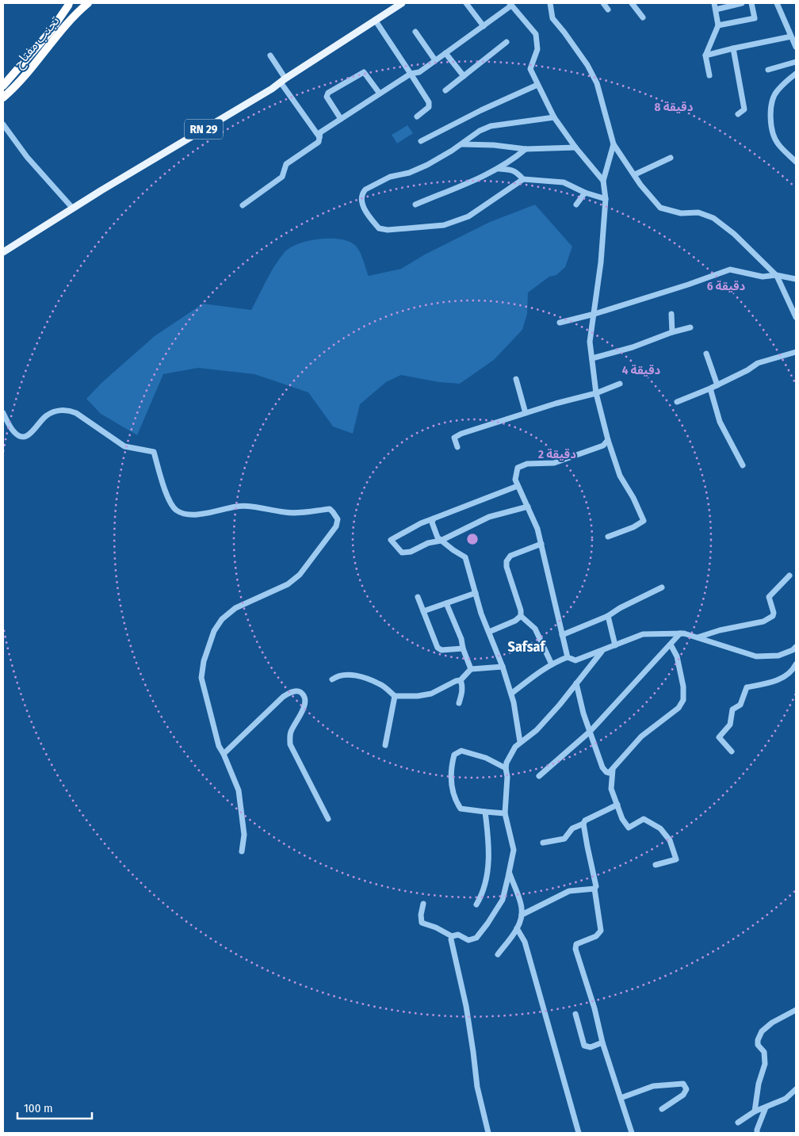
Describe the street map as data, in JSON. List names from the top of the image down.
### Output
{
  "streets": {
    "highway": ["تجنب مفتاح"],
    "main road": ["RN 29"]
  },
  "districts": ["Safsaf"],
  "scale_bar": "100 m",
  "rings": [
    "8 دقيقة",
    "6 دقيقة",
    "4 دقيقة",
    "2 دقيقة"
  ]
}
